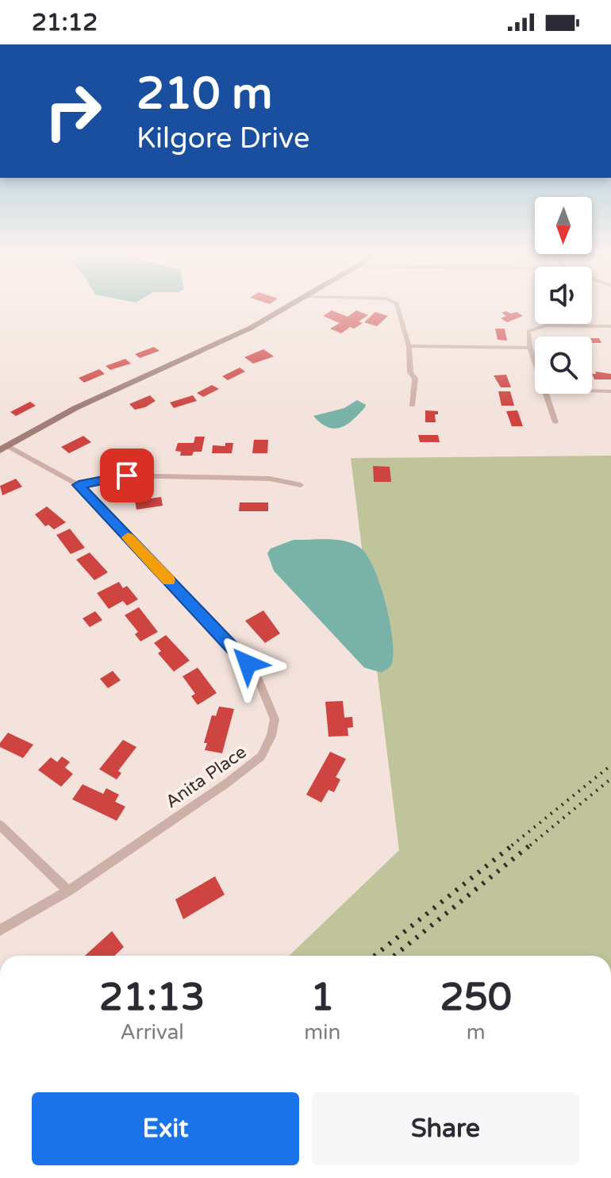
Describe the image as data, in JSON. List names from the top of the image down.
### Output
{
  "streets": {
    "street": ["Anita Place"]
  },
  "north": "bottom",
  "page": {
    "status": "21:12",
    "turn": ["210 m", "Kilgore Drive"],
    "eta": [
      "21:13",
      "Arrival",
      "1",
      "min",
      "250",
      "m"
    ],
    "buttons": ["Exit", "Share"]
  }
}
